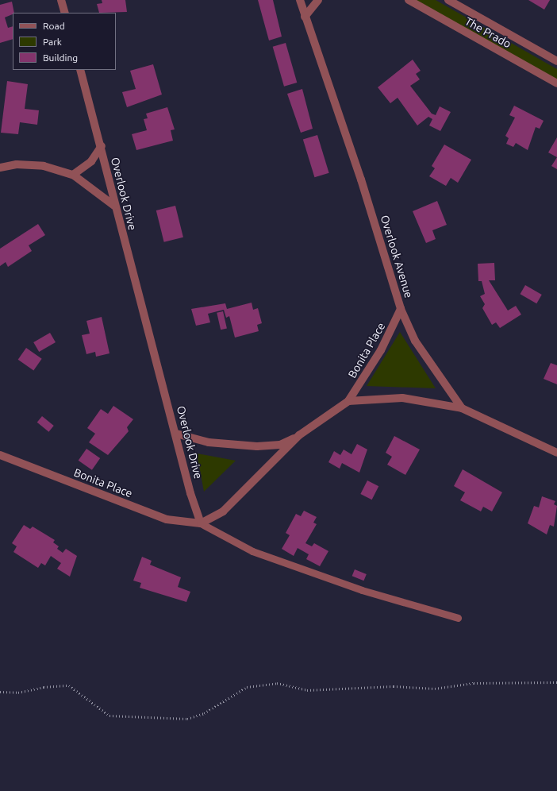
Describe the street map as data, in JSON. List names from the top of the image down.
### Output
{
  "streets": {
    "street": [
      "The Prado",
      "Overlook Drive",
      "Overlook Avenue",
      "Bonita Place"
    ]
  },
  "crossings": [
    ["Overlook Drive", "Bonita Place"],
    ["Overlook Avenue", "Bonita Place"]
  ],
  "legend": ["Road", "Park", "Building"]
}
